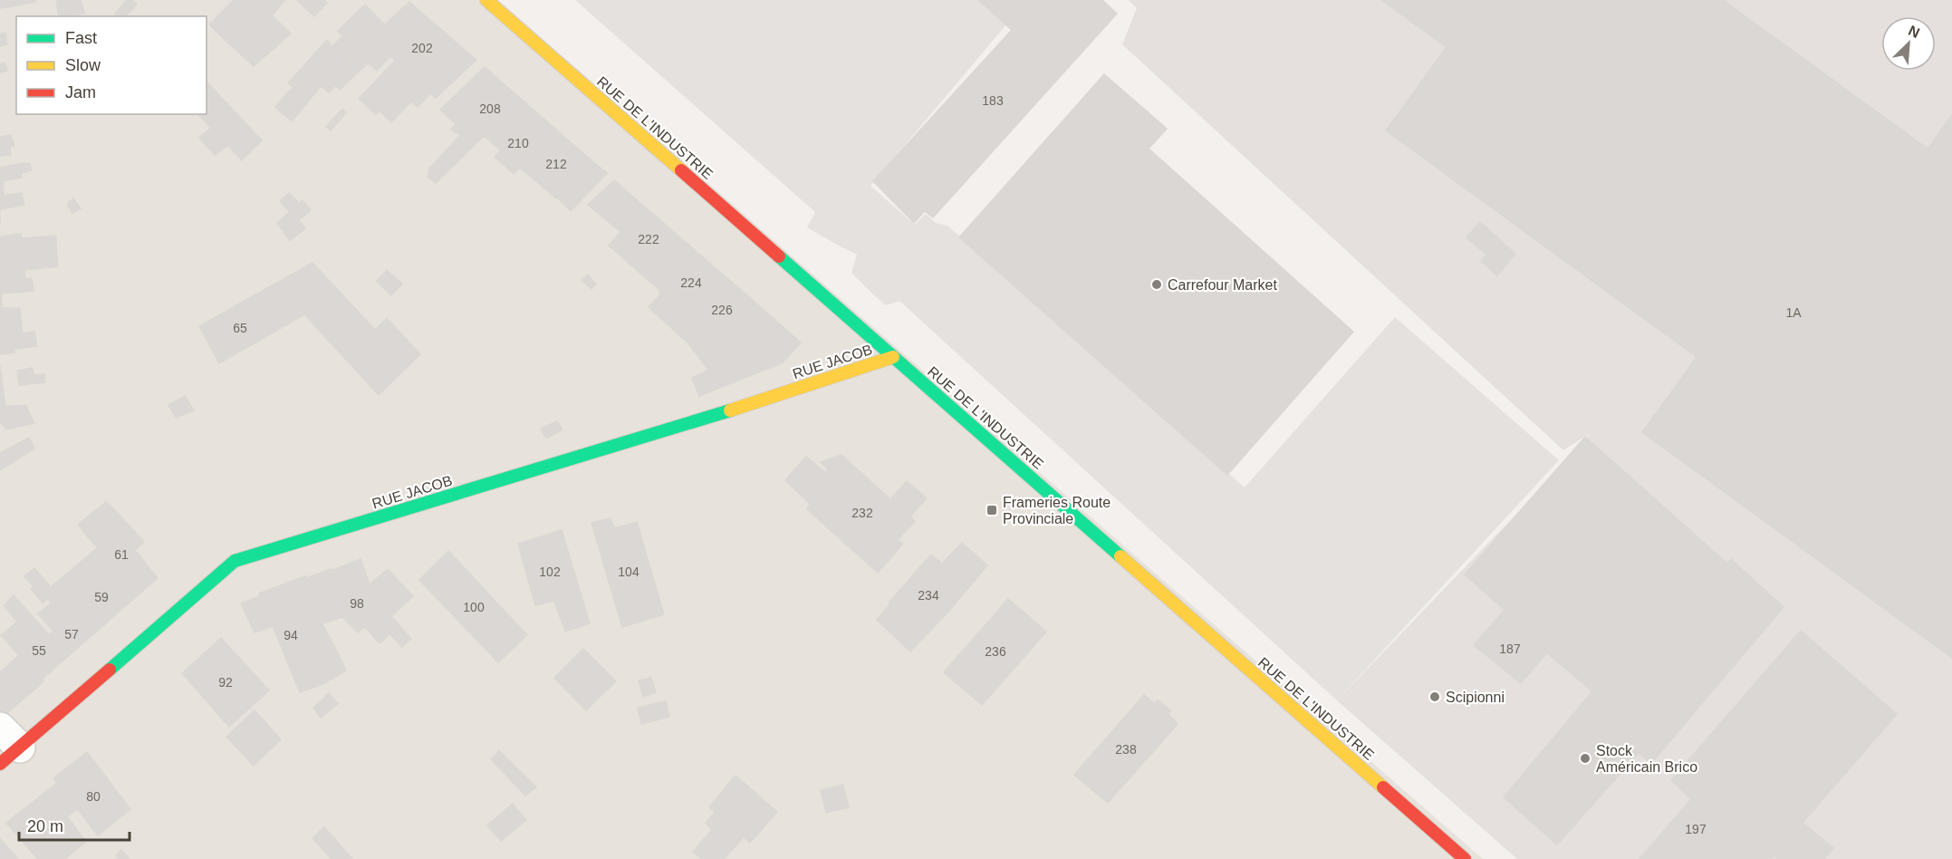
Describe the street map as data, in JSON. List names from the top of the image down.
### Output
{
  "streets": {
    "main road": ["RUE DE L'INDUSTRIE", "RUE JACOB"]
  },
  "crossings": [
    ["RUE DE L'INDUSTRIE", "RUE JACOB"]
  ],
  "places": {
    "other": ["Carrefour Market", "Scipionni", "Stock Américain Brico"],
    "transit": ["Frameries Route Provinciale"]
  },
  "house_numbers": [
    "202",
    "183",
    "208",
    "210",
    "212",
    "222",
    "224",
    "226",
    "1A",
    "65",
    "232",
    "61",
    "102",
    "104",
    "234",
    "59",
    "98",
    "100",
    "57",
    "94",
    "187",
    "55",
    "236",
    "92",
    "238",
    "80",
    "197"
  ],
  "legend": ["Fast", "Slow", "Jam"],
  "scale_bar": "20 m",
  "north": "top right"
}
